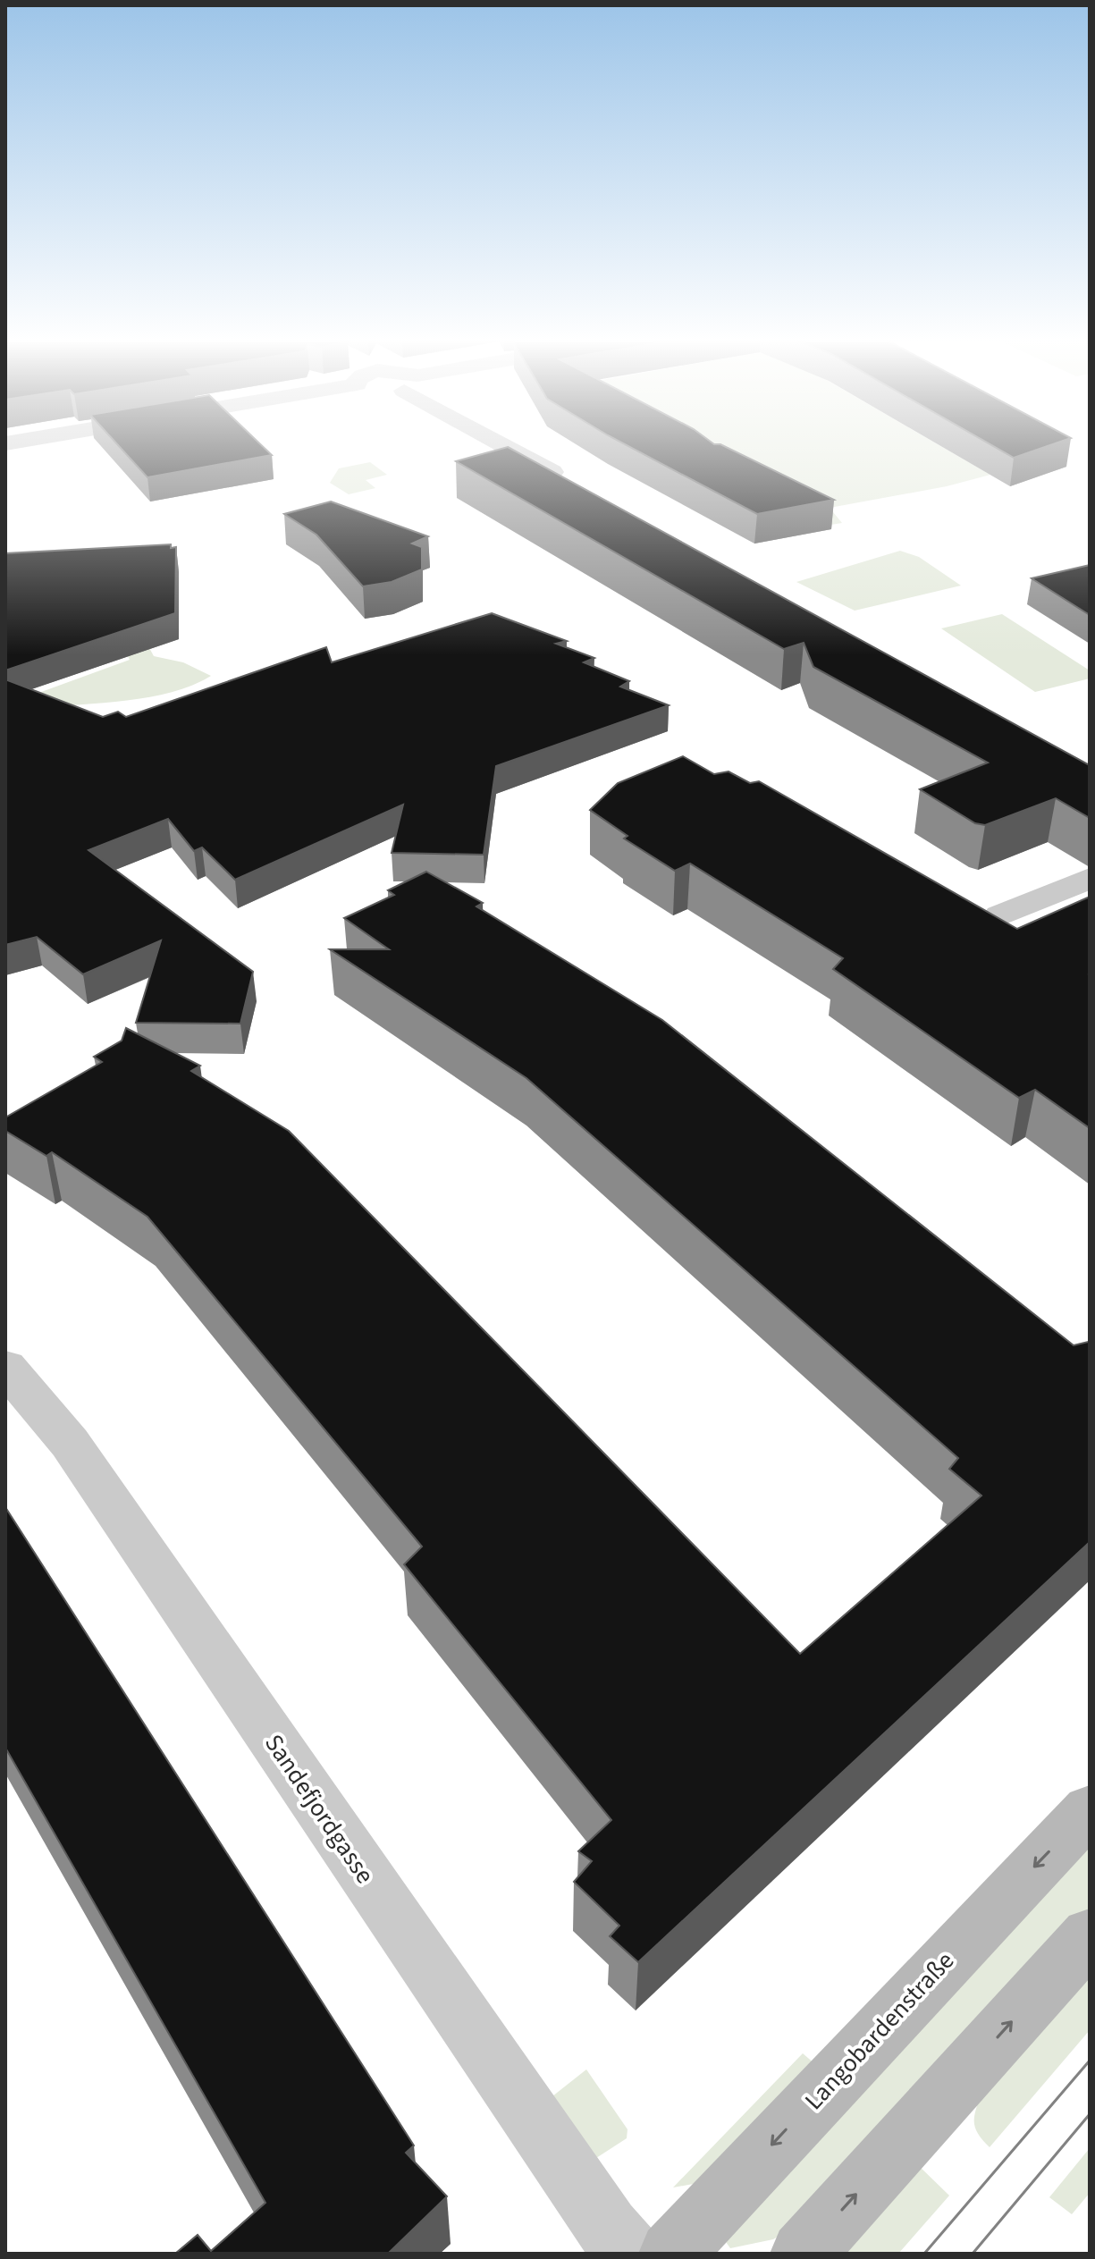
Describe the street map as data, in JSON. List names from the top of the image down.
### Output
{
  "streets": {
    "street": ["Sandefjordgasse", "Langobardenstraße"]
  }
}
